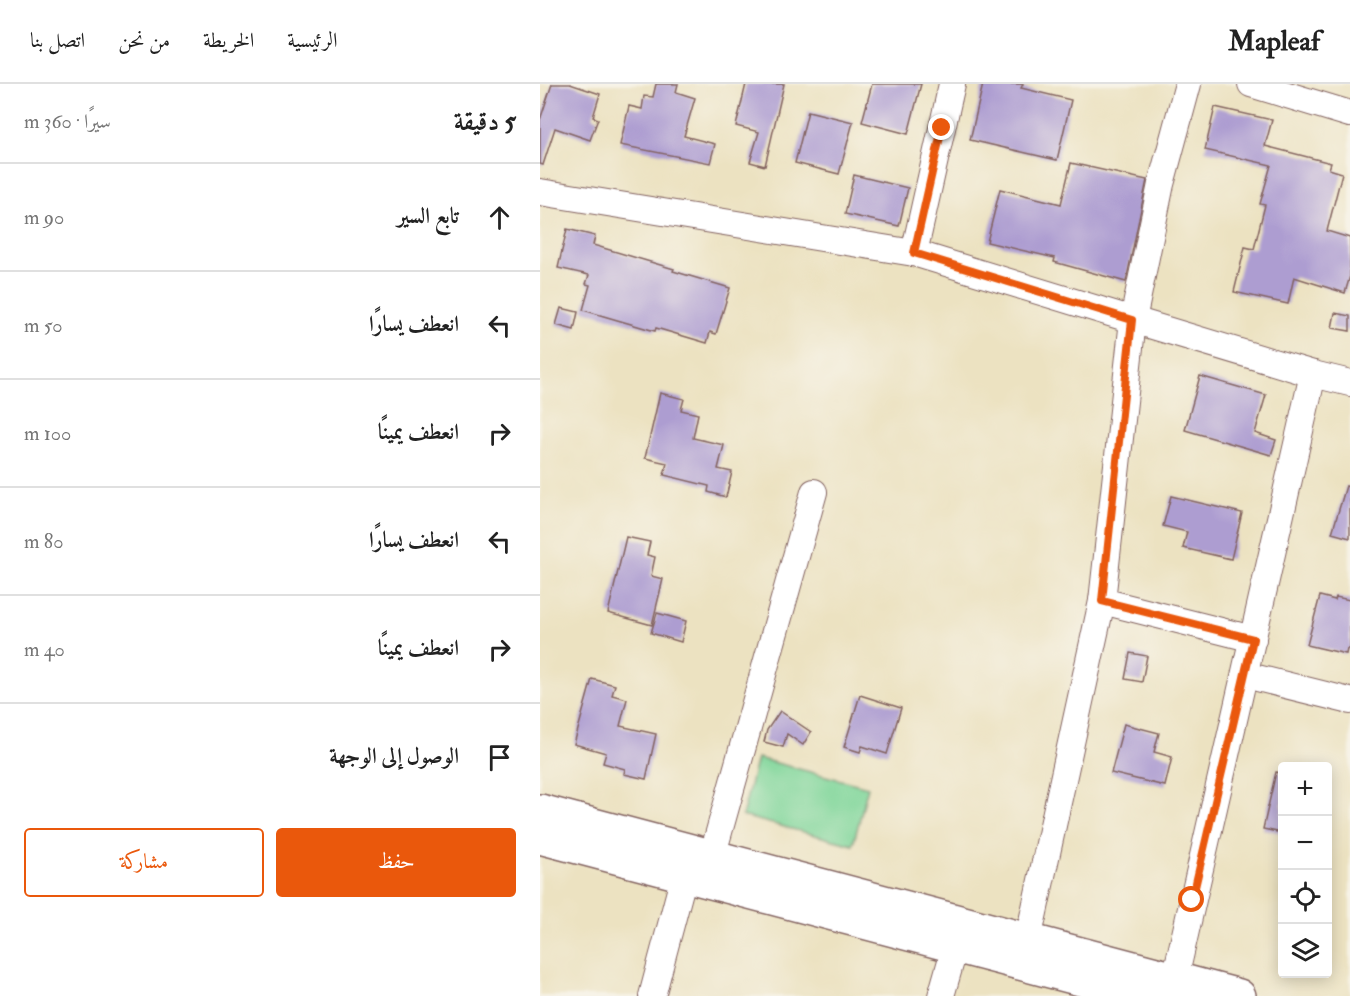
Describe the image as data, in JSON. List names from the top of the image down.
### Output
{
  "page": {
    "header": "Mapleaf",
    "nav": [
      "الرئيسية",
      "الخريطة",
      "من نحن",
      "اتصل بنا"
    ],
    "heading": ["5 دقيقة", "سيرًا · 360 m"],
    "list": [
      ["تابع السير", "90 m"],
      ["انعطف يسارًا", "50 m"],
      ["انعطف يمينًا", "100 m"],
      ["انعطف يسارًا", "80 m"],
      ["انعطف يمينًا", "40 m"],
      "الوصول إلى الوجهة"
    ],
    "map_buttons": ["+", "−"],
    "buttons": ["حفظ", "مشاركة"]
  }
}
